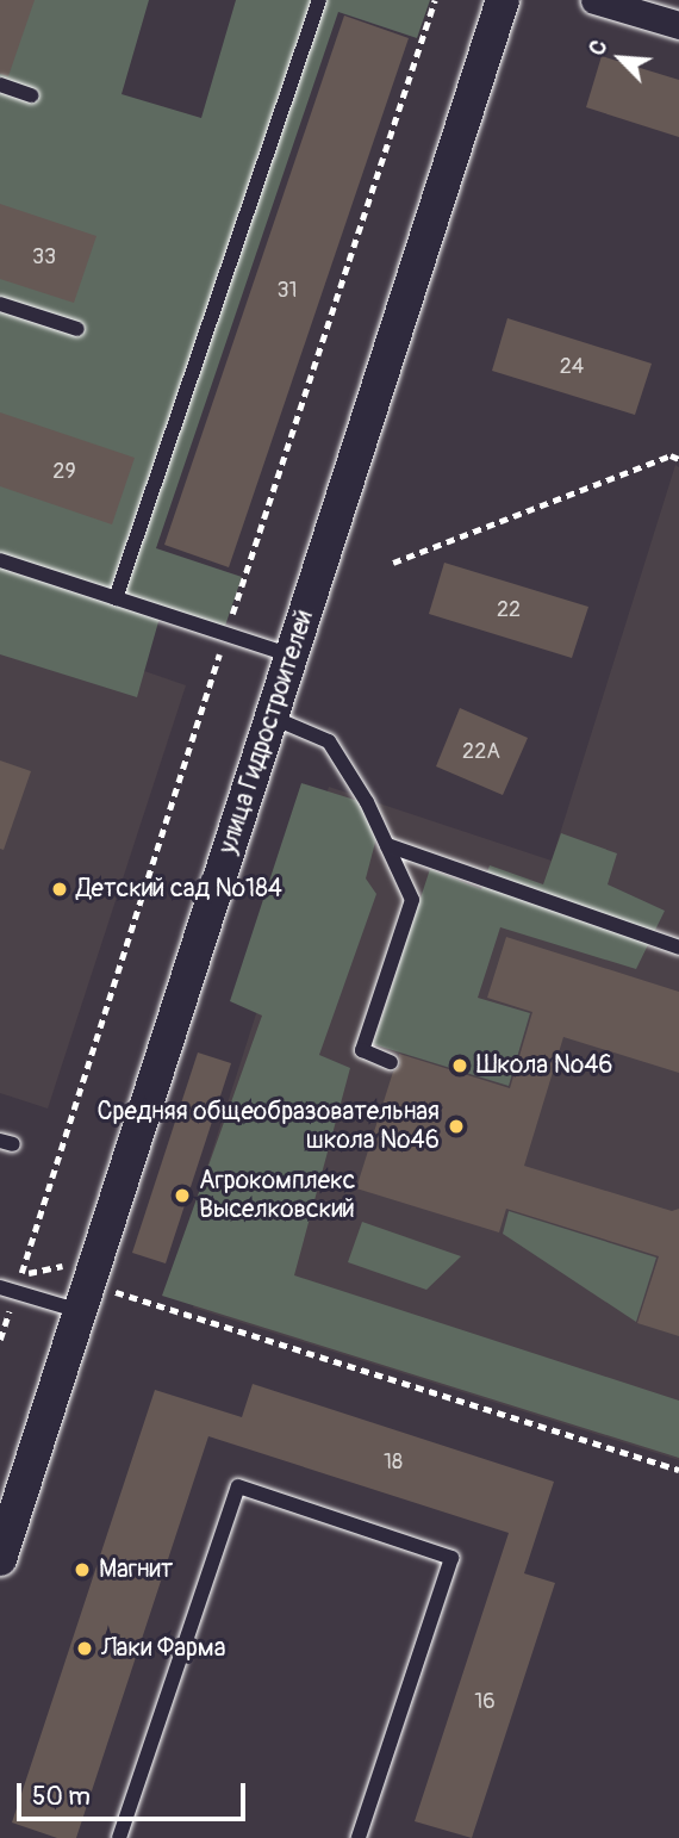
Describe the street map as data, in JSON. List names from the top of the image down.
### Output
{
  "streets": {
    "street": ["улица Гидростроителей"]
  },
  "places": [
    "Детский сад №184",
    "Школа №46",
    "Средняя общеобразовательная школа №46",
    "Агрокомплекс Выселковский",
    "Магнит",
    "Лаки Фарма"
  ],
  "house_numbers": [
    "33",
    "31",
    "24",
    "29",
    "22",
    "22А",
    "18",
    "16"
  ],
  "scale_bar": "50 m",
  "north": "top left"
}
